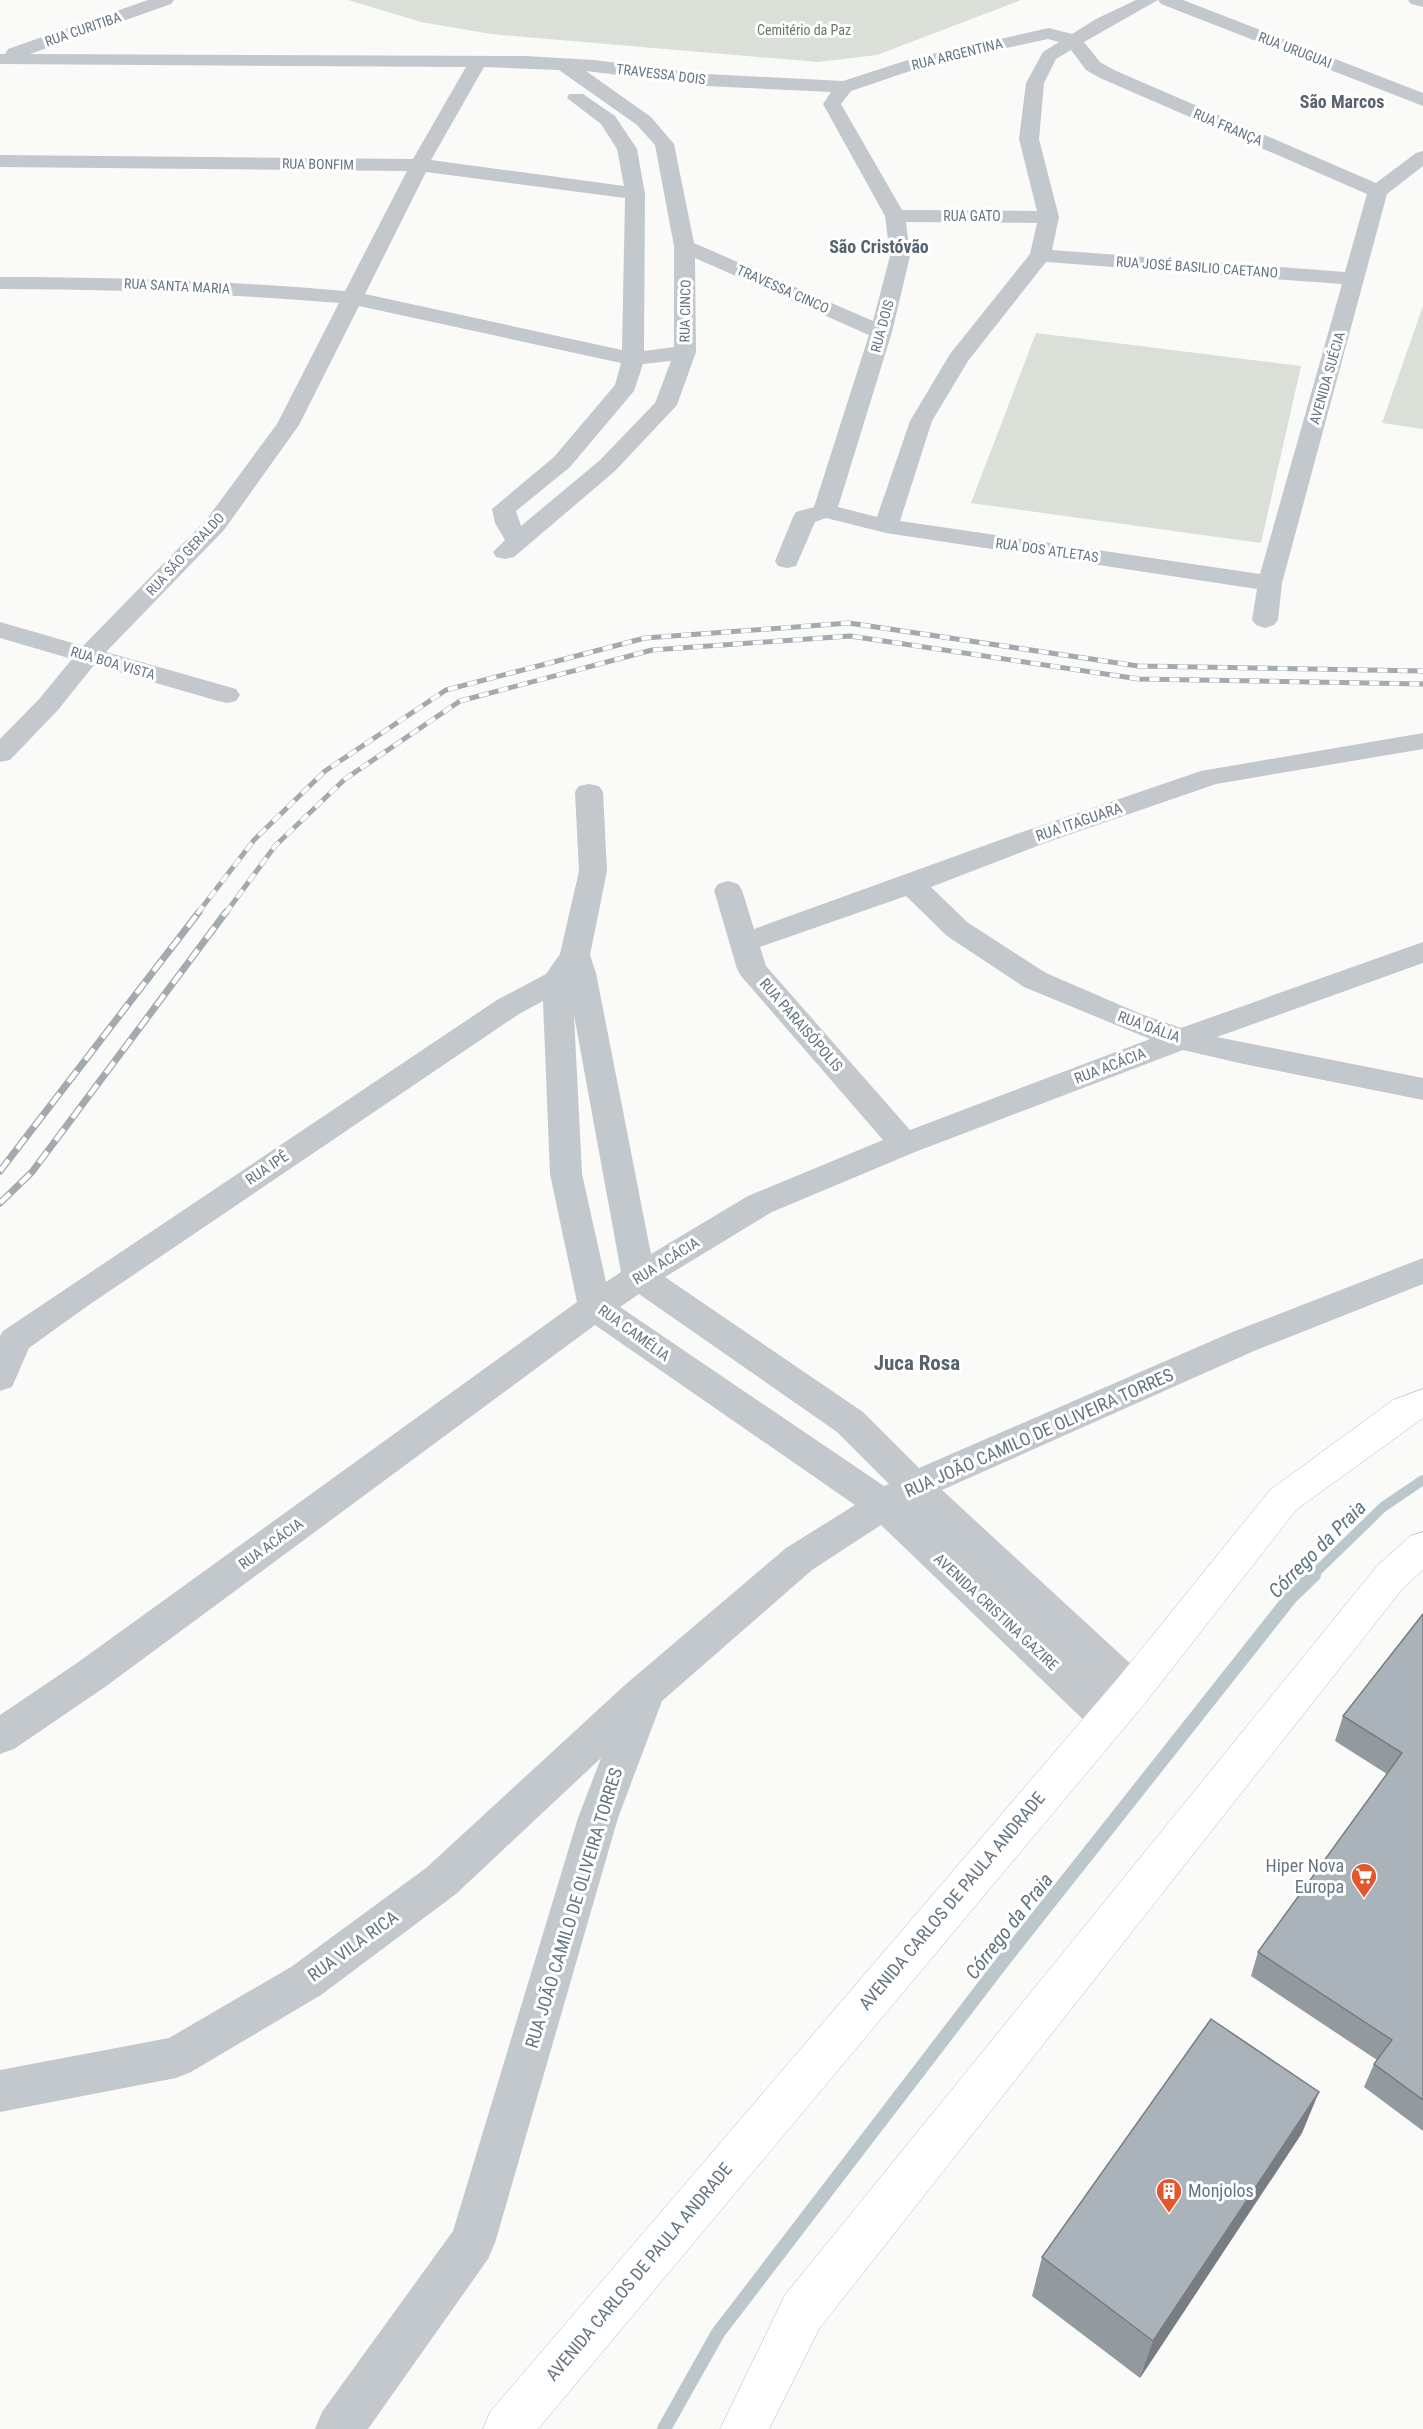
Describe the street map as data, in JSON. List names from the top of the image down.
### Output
{
  "streets": {
    "main road": ["AVENIDA CARLOS DE PAULA ANDRADE"],
    "street": [
      "RUA CURITIBA",
      "RUA URUGUAI",
      "RUA ARGENTINA",
      "TRAVESSA DOIS",
      "RUA FRANÇA",
      "RUA BONFIM",
      "RUA GATO",
      "RUA JOSÉ BASILIO CAETANO",
      "RUA SANTA MARIA",
      "TRAVESSA CINCO",
      "RUA CINCO",
      "RUA DOIS",
      "AVENIDA SUÉCIA",
      "RUA DOS ATLETAS",
      "RUA SÃO GERALDO",
      "RUA BOA VISTA",
      "RUA ITAGUARA",
      "RUA PARAISÓPOLIS",
      "RUA DÁLIA",
      "RUA ACÁCIA",
      "RUA IPÊ",
      "RUA CAMÉLIA",
      "RUA JOÃO CAMILO DE OLIVEIRA TORRES",
      "AVENIDA CRISTINA GAZIRE",
      "RUA VILA RICA"
    ]
  },
  "crossings": [
    ["RUA ARGENTINA", "TRAVESSA DOIS"],
    ["RUA ARGENTINA", "RUA FRANÇA"],
    ["RUA ARGENTINA", "RUA DOIS"],
    ["TRAVESSA DOIS", "RUA CINCO"],
    ["TRAVESSA DOIS", "RUA DOIS"],
    ["RUA FRANÇA", "AVENIDA SUÉCIA"],
    ["RUA BONFIM", "RUA CINCO"],
    ["RUA GATO", "RUA DOIS"],
    ["RUA JOSÉ BASILIO CAETANO", "AVENIDA SUÉCIA"],
    ["RUA SANTA MARIA", "RUA CINCO"],
    ["RUA SANTA MARIA", "RUA SÃO GERALDO"],
    ["TRAVESSA CINCO", "RUA CINCO"],
    ["TRAVESSA CINCO", "RUA DOIS"],
    ["RUA DOIS", "RUA DOS ATLETAS"],
    ["AVENIDA SUÉCIA", "RUA DOS ATLETAS"],
    ["RUA SÃO GERALDO", "RUA BOA VISTA"],
    ["RUA ITAGUARA", "RUA PARAISÓPOLIS"],
    ["RUA ITAGUARA", "RUA DÁLIA"],
    ["RUA PARAISÓPOLIS", "RUA ACÁCIA"],
    ["RUA DÁLIA", "RUA ACÁCIA"],
    ["RUA ACÁCIA", "RUA CAMÉLIA"],
    ["RUA IPÊ", "RUA CAMÉLIA"],
    ["RUA CAMÉLIA", "RUA JOÃO CAMILO DE OLIVEIRA TORRES"],
    ["RUA CAMÉLIA", "AVENIDA CRISTINA GAZIRE"],
    ["RUA JOÃO CAMILO DE OLIVEIRA TORRES", "AVENIDA CRISTINA GAZIRE"],
    ["RUA JOÃO CAMILO DE OLIVEIRA TORRES", "RUA VILA RICA"],
    ["AVENIDA CRISTINA GAZIRE", "AVENIDA CARLOS DE PAULA ANDRADE"]
  ],
  "districts": ["São Marcos", "São Cristóvão", "Juca Rosa"],
  "water": ["Córrego da Praia"],
  "parks": ["Cemitério da Paz"],
  "places": {
    "supermarket": ["Hiper Nova Europa"],
    "building": ["Monjolos"]
  }
}
